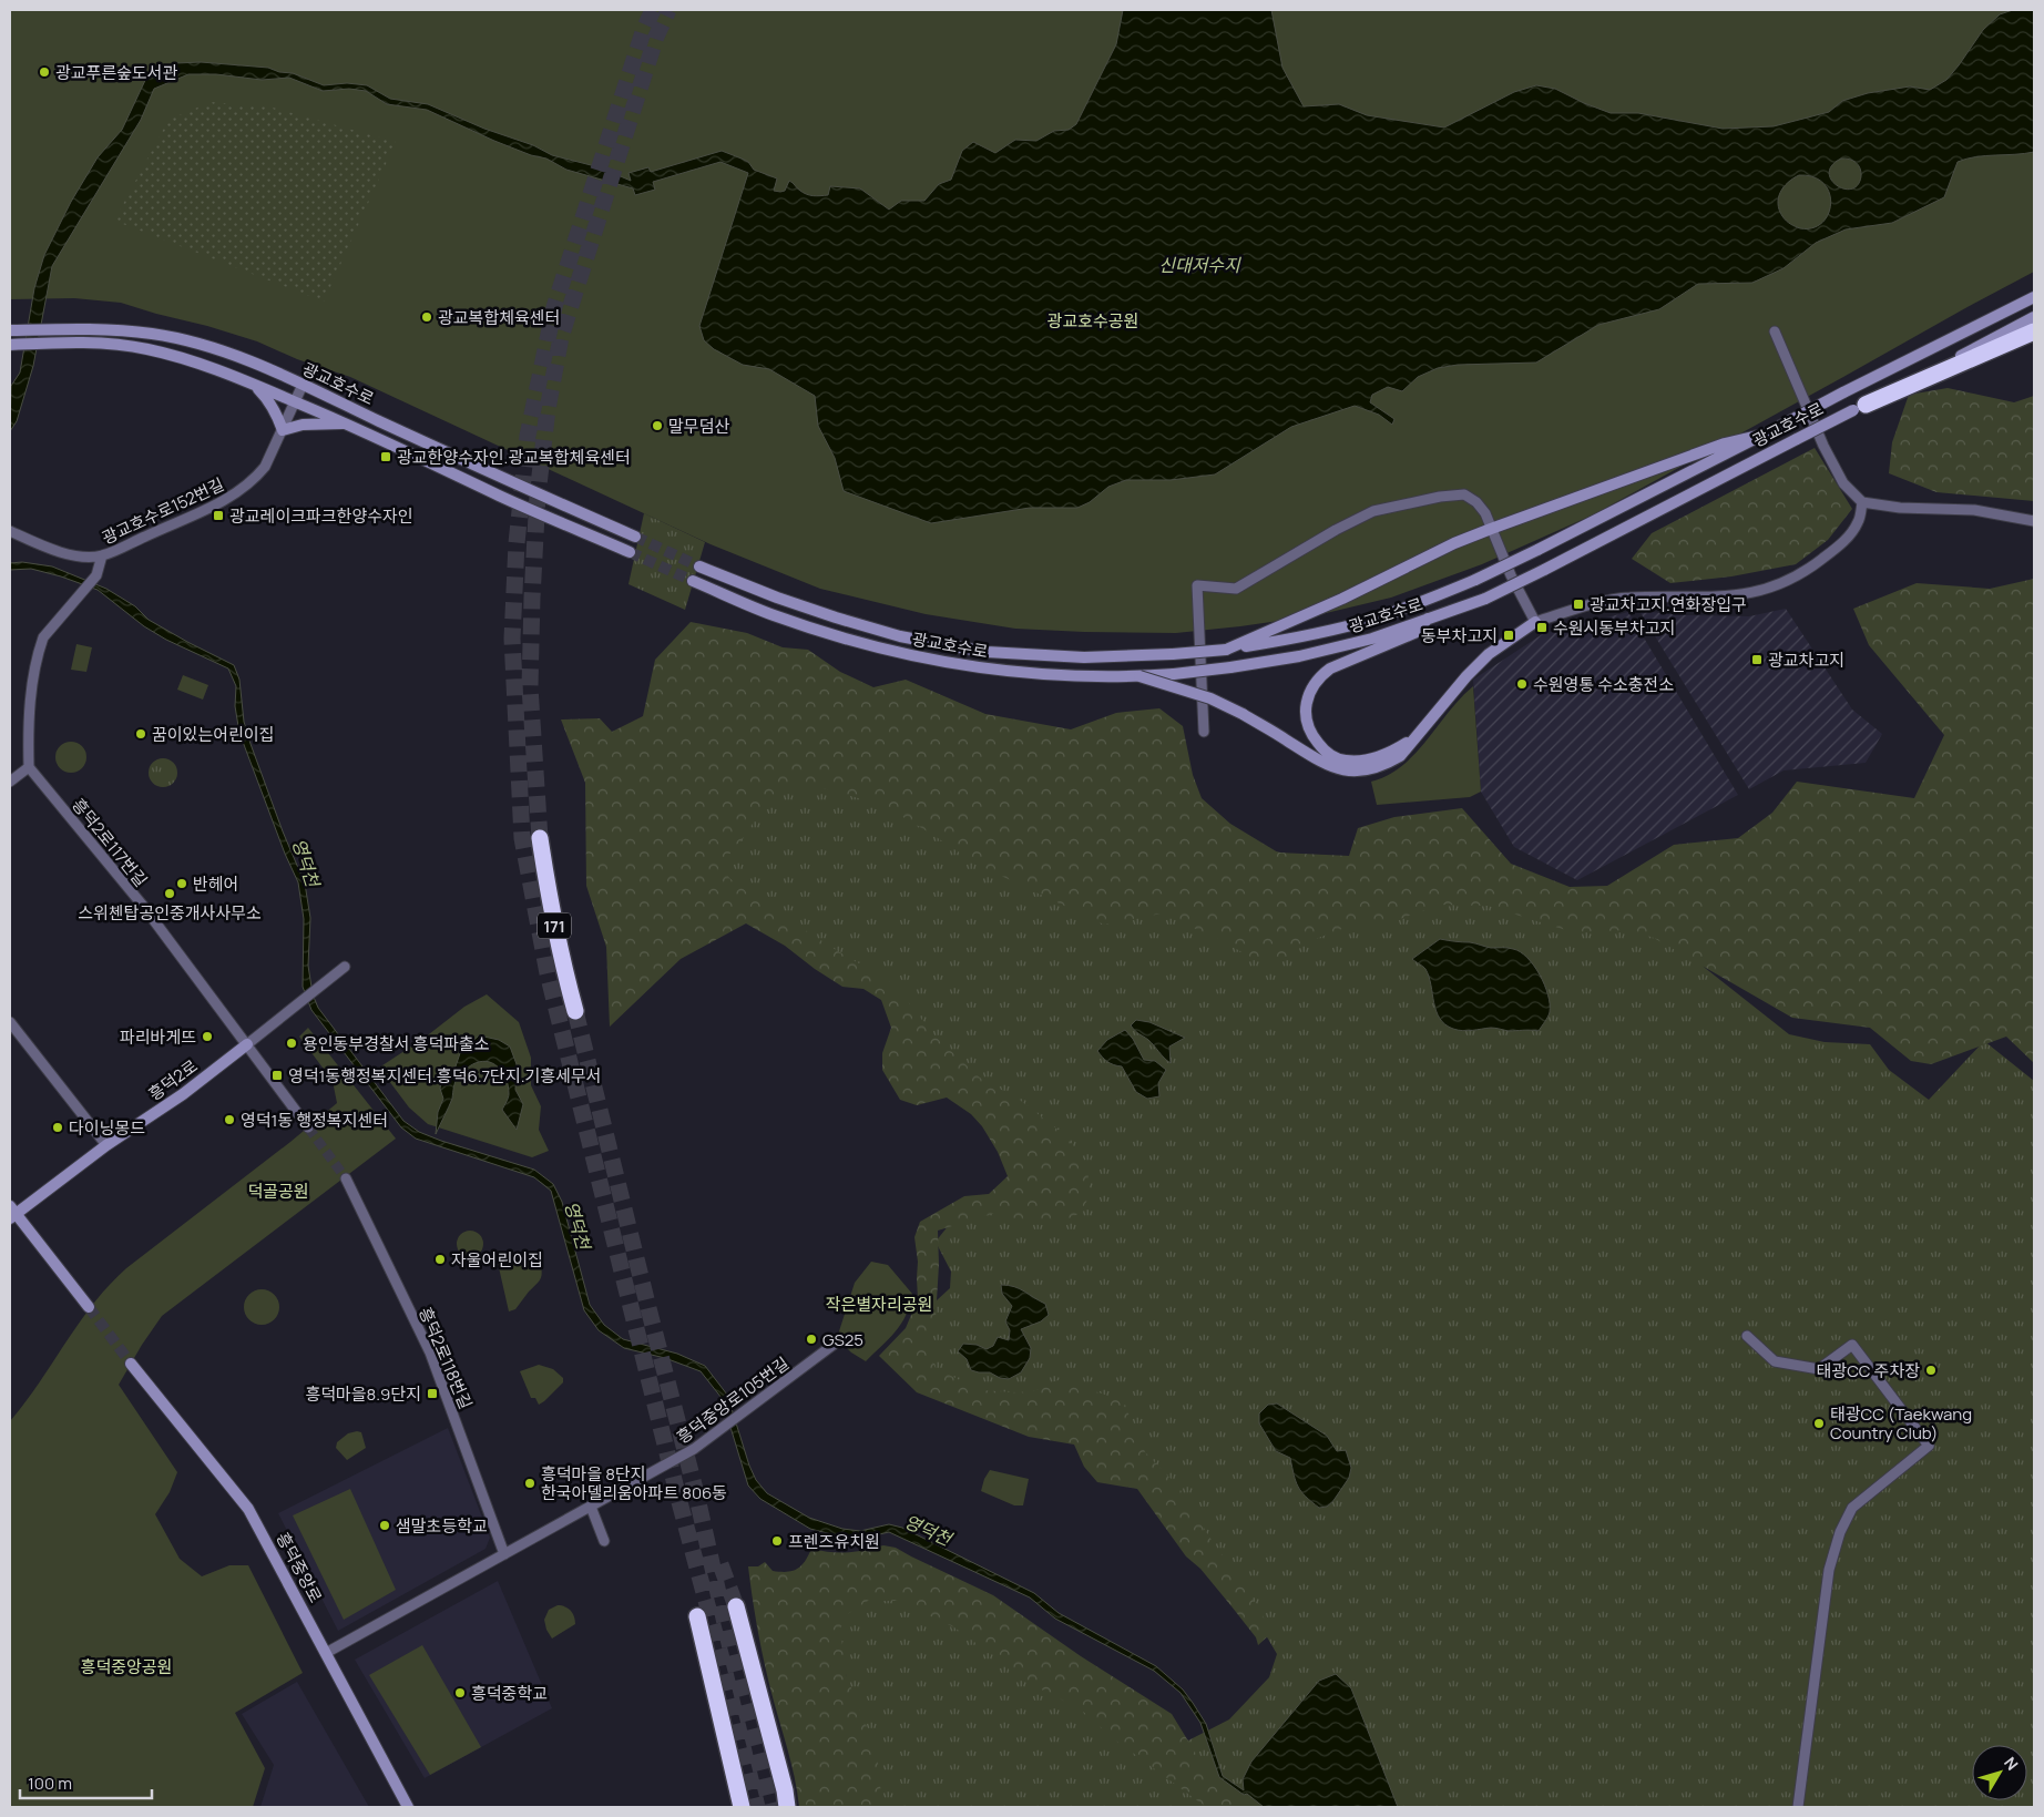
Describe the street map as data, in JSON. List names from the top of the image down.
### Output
{
  "streets": {
    "highway": ["171"],
    "main road": ["광교호수로", "흥덕2로", "흥덕중앙로"],
    "street": [
      "광교호수로152번길",
      "흥덕2로117번길",
      "흥덕2로118번길",
      "흥덕중앙로105번길"
    ]
  },
  "crossings": [
    ["광교호수로", "광교호수로152번길"],
    ["흥덕2로117번길", "흥덕2로"],
    ["흥덕2로118번길", "흥덕중앙로105번길"],
    ["흥덕중앙로105번길", "흥덕중앙로"]
  ],
  "water": ["신대저수지", "영덕천"],
  "parks": [
    "광교호수공원",
    "덕골공원",
    "작은별자리공원",
    "흥덕중앙공원"
  ],
  "places": {
    "other": [
      "광교푸른숲도서관",
      "광교복합체육센터",
      "말무덤산",
      "수원영통 수소충전소",
      "꿈이있는어린이집",
      "반헤어",
      "스위첸탑공인중개사사무소",
      "파리바게뜨",
      "용인동부경찰서 흥덕파출소",
      "영덕1동 행정복지센터",
      "다이닝몽드",
      "자울어린이집",
      "GS25",
      "태광CC 주차장",
      "태광CC (Taekwang Country Club)",
      "흥덕마을 8단지 한국아델리움아파트 806동",
      "샘말초등학교",
      "프렌즈유치원",
      "흥덕중학교"
    ],
    "transit": [
      "광교한양수자인.광교복합체육센터",
      "광교레이크파크한양수자인",
      "광교차고지.연화장입구",
      "수원시동부차고지",
      "동부차고지",
      "광교차고지",
      "영덕1동행정복지센터.흥덕6.7단지.기흥세무서",
      "흥덕마을8.9단지"
    ]
  },
  "scale_bar": "100 m",
  "north": "top right"
}
